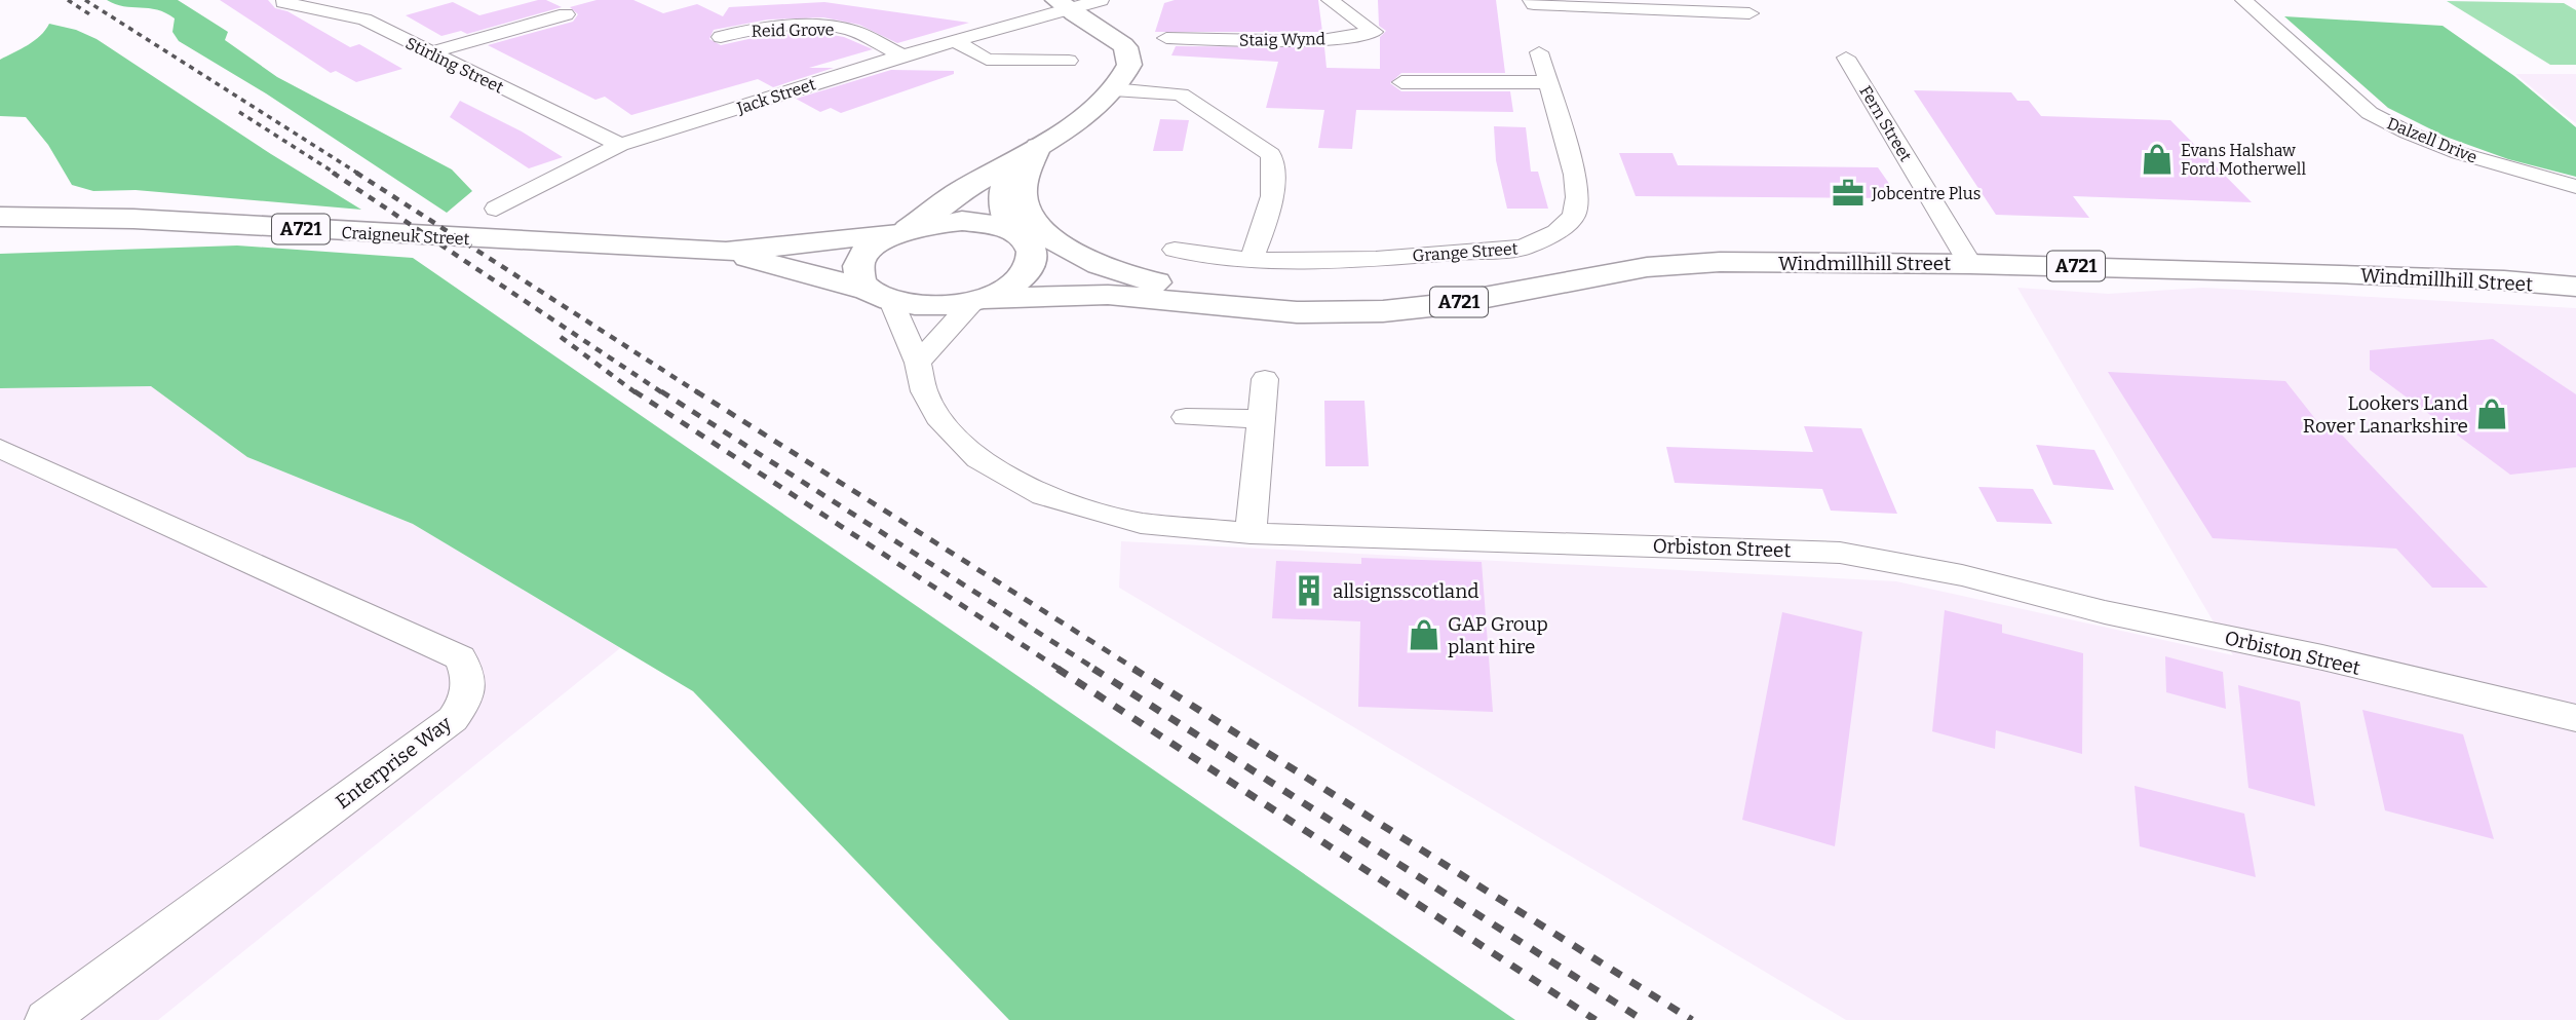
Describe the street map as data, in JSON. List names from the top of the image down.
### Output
{
  "streets": {
    "main road": ["A721", "Craigneuk Street", "Windmillhill Street"],
    "street": [
      "Reid Grove",
      "Staig Wynd",
      "Stirling Street",
      "Jack Street",
      "Fern Street",
      "Dalzell Drive",
      "Grange Street",
      "Orbiston Street",
      "Enterprise Way"
    ]
  },
  "crossings": [
    ["Reid Grove", "Jack Street"],
    ["Stirling Street", "Jack Street"],
    ["Fern Street", "Windmillhill Street"],
    ["Craigneuk Street", "Windmillhill Street"],
    ["Craigneuk Street", "Orbiston Street"]
  ],
  "places": {
    "shop": ["Evans Halshaw Ford Motherwell", "Lookers Land Rover Lanarkshire", "GAP Group plant hire"],
    "office": ["Jobcentre Plus"],
    "building": ["allsignsscotland"]
  }
}
